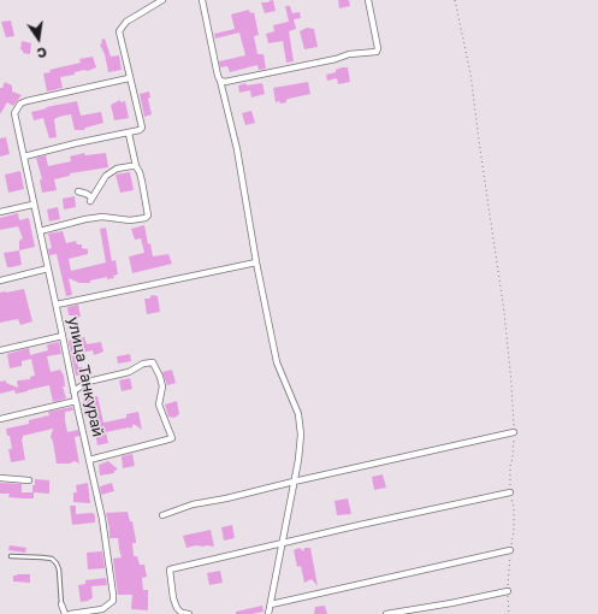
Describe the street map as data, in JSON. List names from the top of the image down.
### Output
{
  "streets": {
    "street": ["улица Танкурай"]
  },
  "north": "bottom"
}
